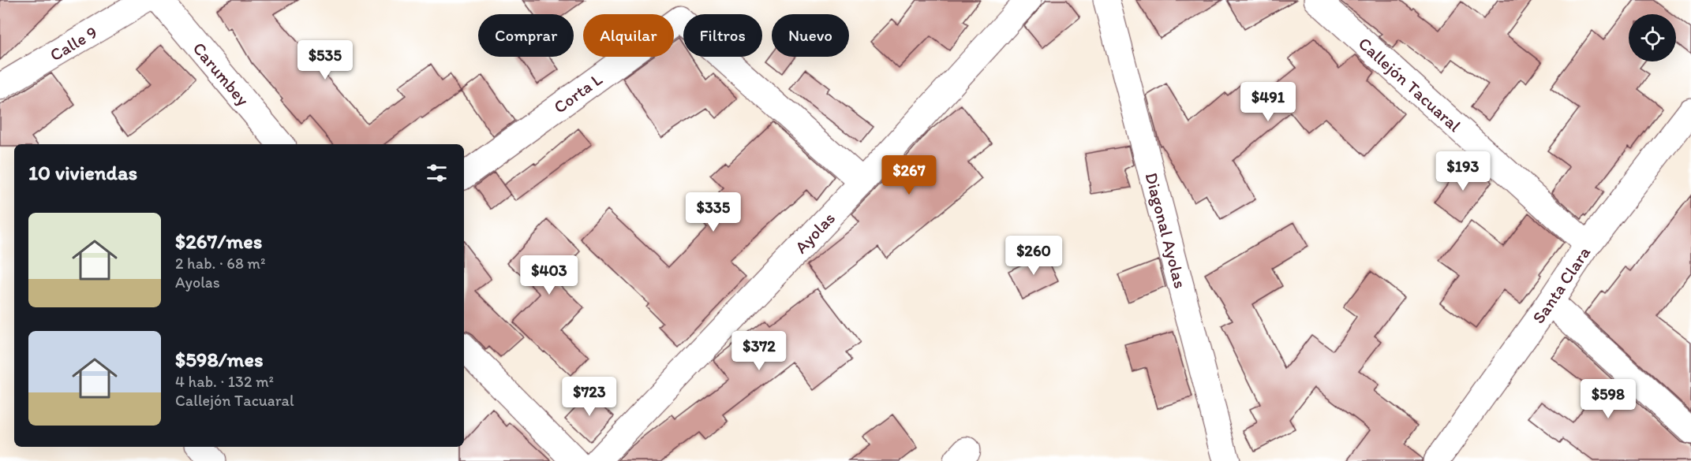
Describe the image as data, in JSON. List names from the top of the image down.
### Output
{
  "streets": {
    "street": [
      "Calle 9",
      "Carumbey",
      "Callejón Tacuaral",
      "Corta L",
      "Diagonal Ayolas",
      "Ayolas",
      "Santa Clara"
    ]
  },
  "crossings": [
    ["Callejón Tacuaral", "Santa Clara"],
    ["Corta L", "Ayolas"]
  ],
  "page": {
    "chip": [
      "Comprar",
      "Alquilar",
      "Filtros",
      "Nuevo"
    ],
    "price": [
      "$535",
      "$491",
      "$193",
      "$267",
      "$335",
      "$260",
      "$403",
      "$372",
      "$723",
      "$598"
    ],
    "heading": "10 viviendas",
    "list": [
      {
        "name": "$267/mes",
        "note": "2 hab. · 68 m² · Ayolas"
      },
      {
        "name": "$598/mes",
        "note": "4 hab. · 132 m² · Callejón Tacuaral"
      }
    ]
  }
}
